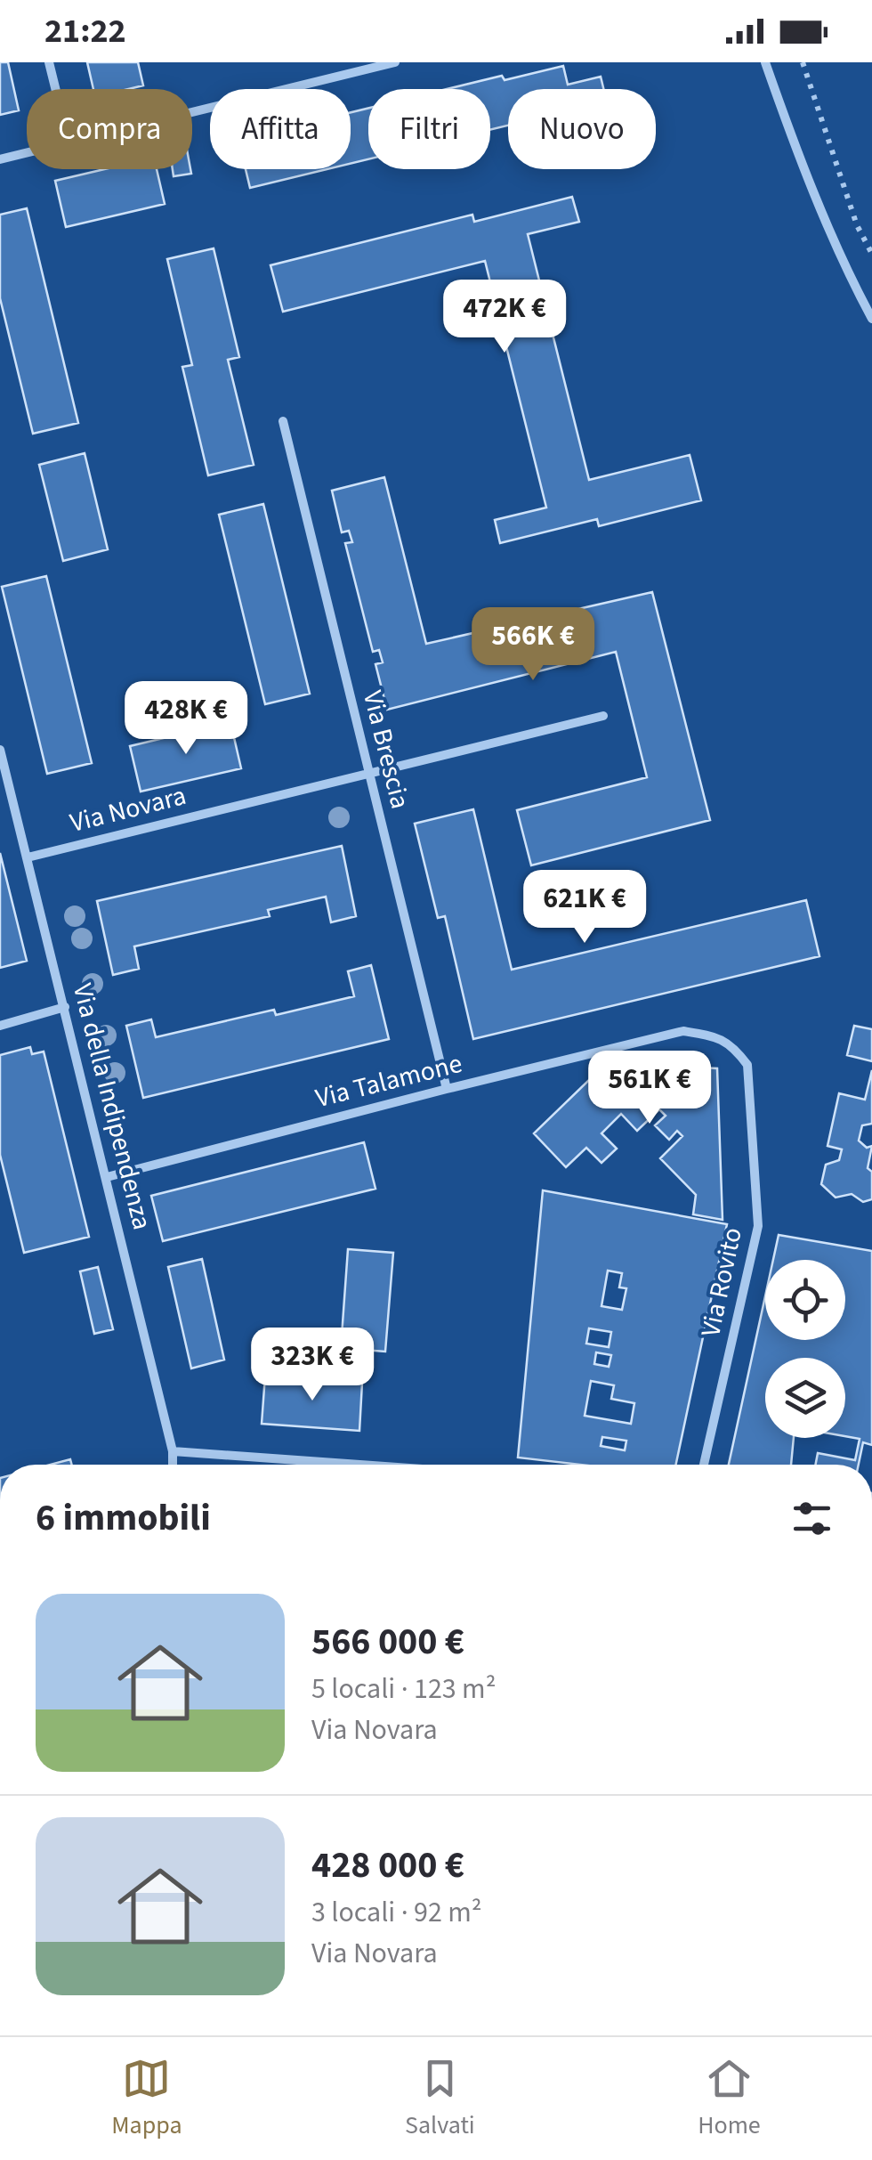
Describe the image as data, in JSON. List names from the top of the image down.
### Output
{
  "streets": {
    "street": [
      "Via Brescia",
      "Via Novara",
      "Via Talamone",
      "Via della Indipendenza",
      "Via Rovito"
    ]
  },
  "crossings": [
    ["Via Brescia", "Via Novara"],
    ["Via Brescia", "Via Talamone"],
    ["Via Novara", "Via della Indipendenza"],
    ["Via Talamone", "Via della Indipendenza"],
    ["Via Talamone", "Via Rovito"]
  ],
  "page": {
    "status": "21:22",
    "chip": [
      "Compra",
      "Affitta",
      "Filtri",
      "Nuovo"
    ],
    "price": [
      "472K €",
      "566K €",
      "428K €",
      "621K €",
      "561K €",
      "323K €"
    ],
    "heading": "6 immobili",
    "list": [
      {
        "name": "566 000 €",
        "note": "5 locali · 123 m² · Via Novara"
      },
      {
        "name": "428 000 €",
        "note": "3 locali · 92 m² · Via Novara"
      }
    ],
    "tabs": ["Mappa", "Salvati", "Home"]
  }
}
